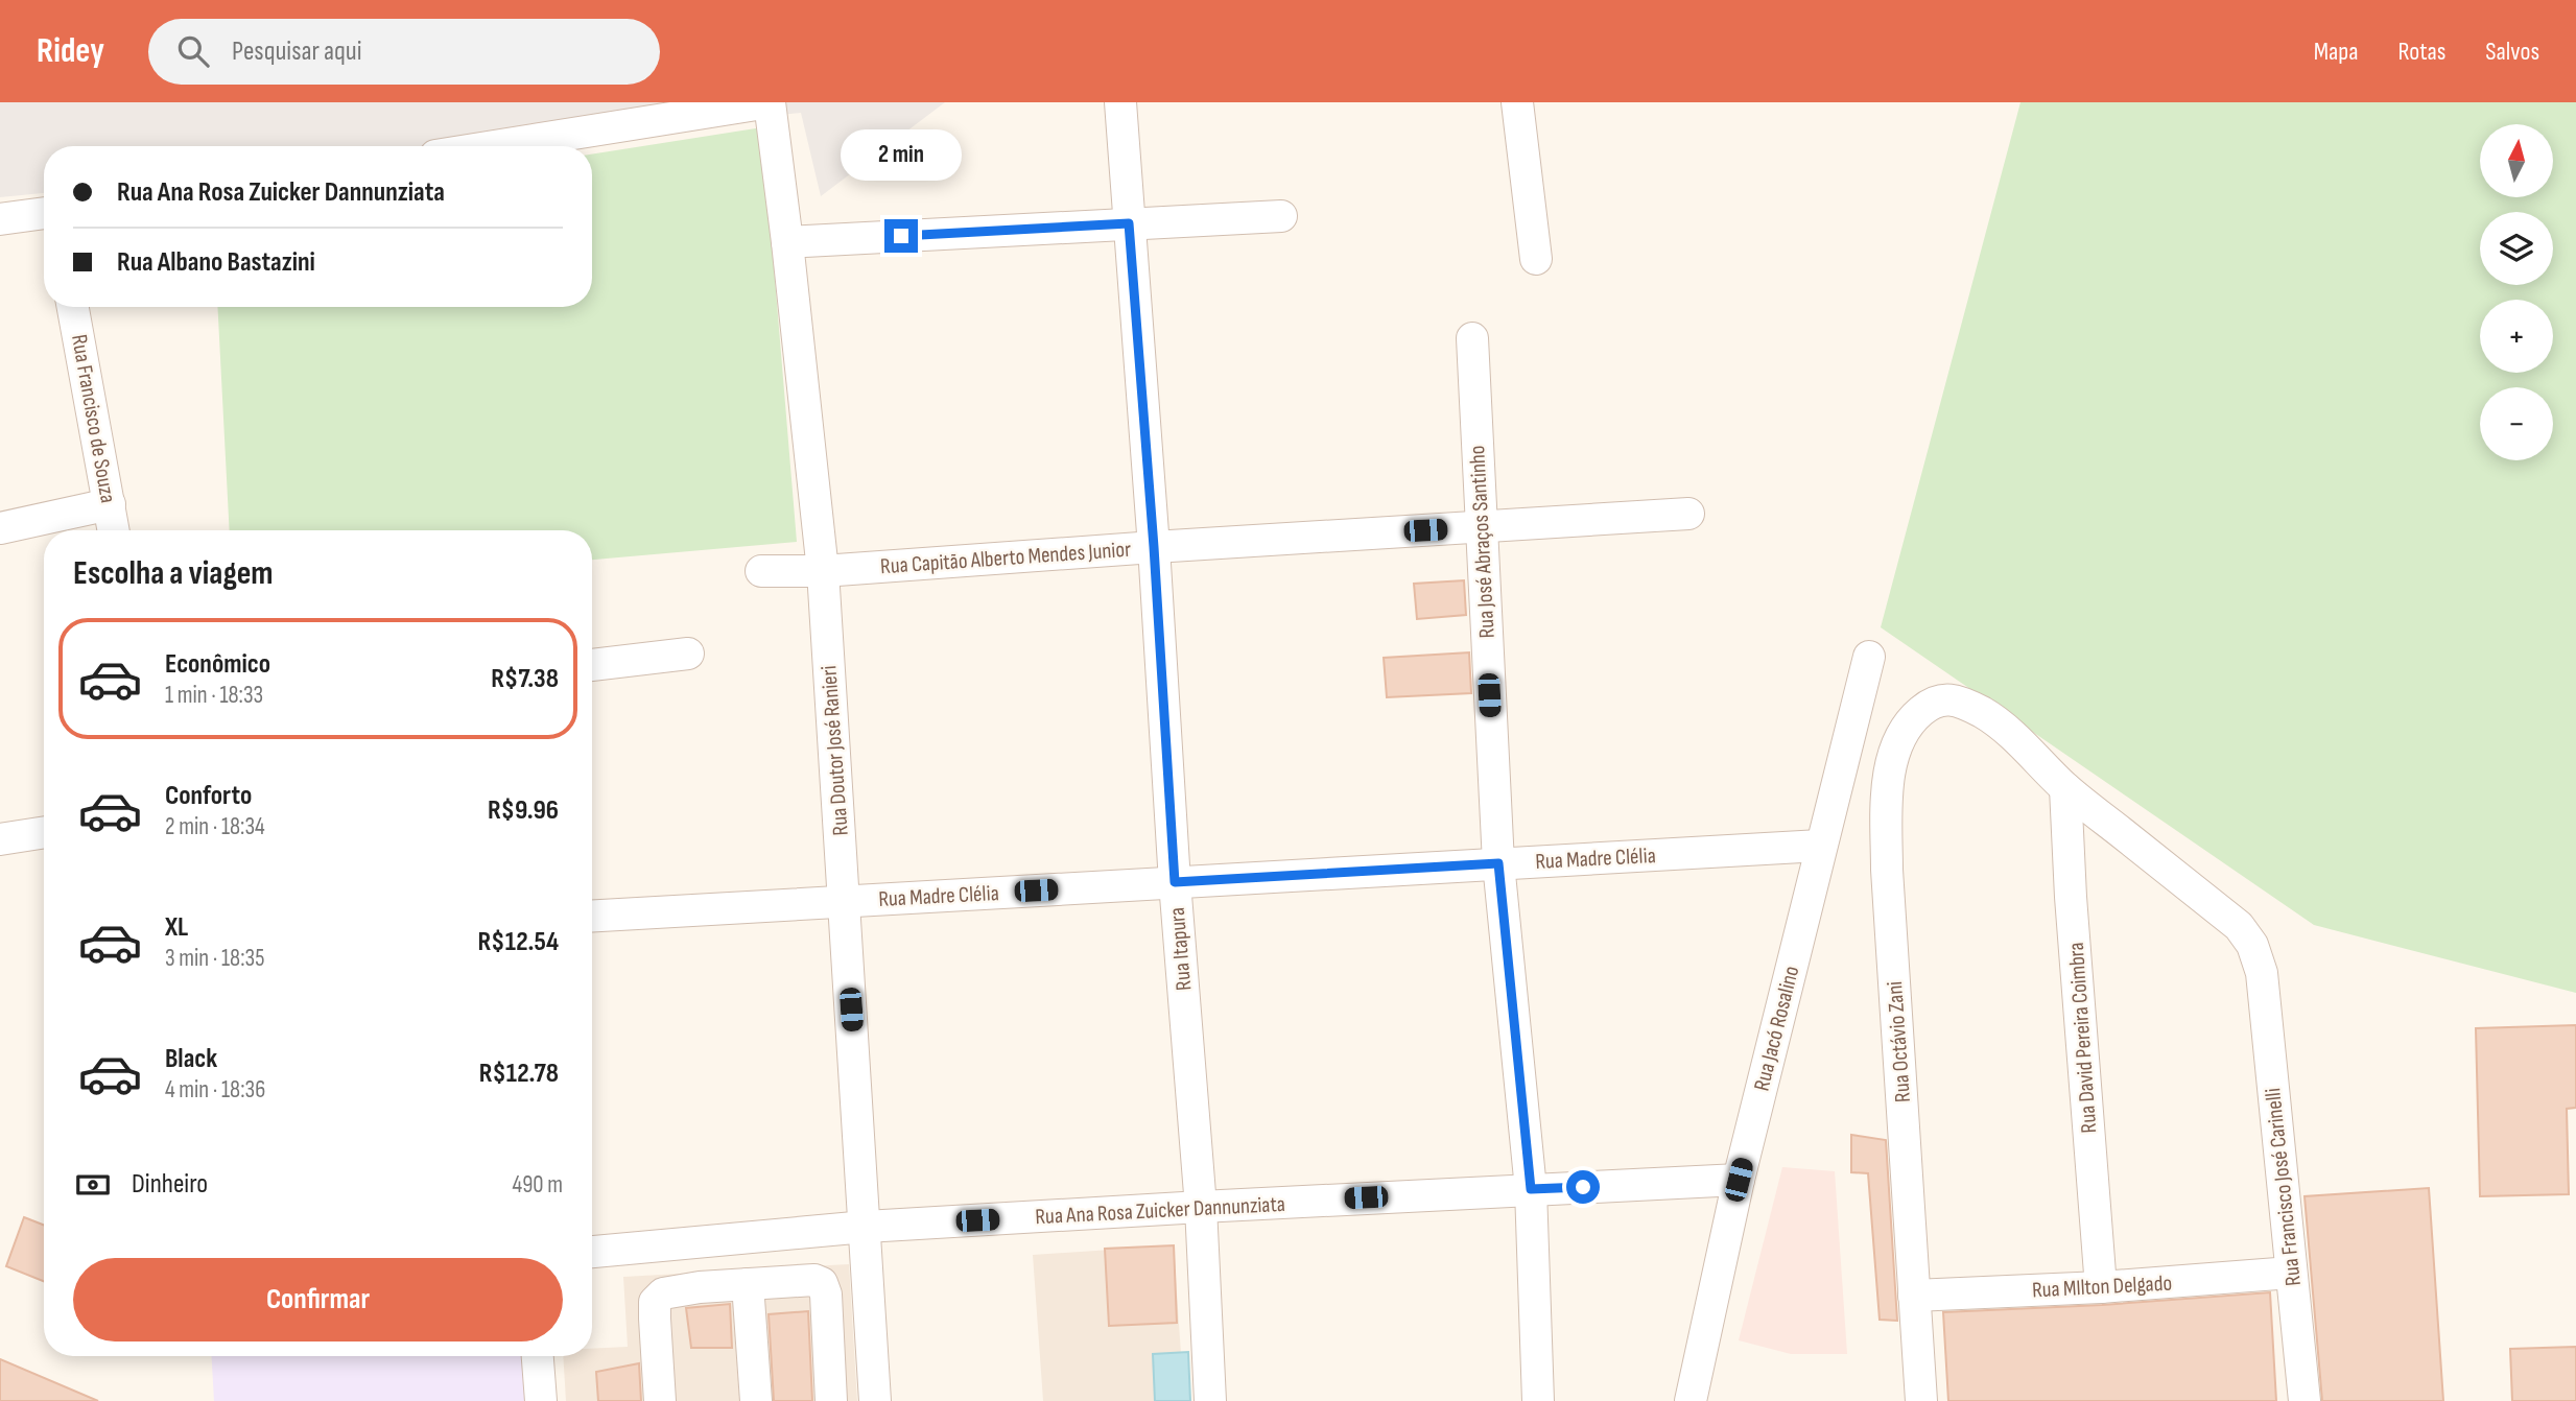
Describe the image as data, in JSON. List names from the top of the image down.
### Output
{
  "streets": {
    "street": [
      "Rua Francisco de Souza",
      "Rua José Abraços Santinho",
      "Rua Capitão Alberto Mendes Junior",
      "Rua Doutor José Ranieri",
      "Rua Madre Clélia",
      "Rua Itapura",
      "Rua Jacó Rosalino",
      "Rua David Pereira Coimbra",
      "Rua Octávio Zani",
      "Rua Francisco José Carinelli",
      "Rua Ana Rosa Zuicker Dannunziata",
      "Rua MIlton Delgado"
    ]
  },
  "crossings": [
    ["Rua José Abraços Santinho", "Rua Capitão Alberto Mendes Junior"],
    ["Rua José Abraços Santinho", "Rua Madre Clélia"],
    ["Rua José Abraços Santinho", "Rua Ana Rosa Zuicker Dannunziata"],
    ["Rua Capitão Alberto Mendes Junior", "Rua Doutor José Ranieri"],
    ["Rua Capitão Alberto Mendes Junior", "Rua Itapura"],
    ["Rua Doutor José Ranieri", "Rua Madre Clélia"],
    ["Rua Doutor José Ranieri", "Rua Ana Rosa Zuicker Dannunziata"],
    ["Rua Madre Clélia", "Rua Itapura"],
    ["Rua Madre Clélia", "Rua Jacó Rosalino"],
    ["Rua Itapura", "Rua Ana Rosa Zuicker Dannunziata"],
    ["Rua Jacó Rosalino", "Rua Ana Rosa Zuicker Dannunziata"],
    ["Rua David Pereira Coimbra", "Rua Francisco José Carinelli"],
    ["Rua David Pereira Coimbra", "Rua MIlton Delgado"],
    ["Rua Octávio Zani", "Rua Francisco José Carinelli"],
    ["Rua Octávio Zani", "Rua MIlton Delgado"],
    ["Rua Francisco José Carinelli", "Rua MIlton Delgado"]
  ],
  "north": "top",
  "page": {
    "header": "Ridey",
    "search": "Pesquisar aqui",
    "nav": ["Mapa", "Rotas", "Salvos"],
    "map_buttons": ["+", "−"],
    "bubble": "2 min",
    "banner": ["Rua Ana Rosa Zuicker Dannunziata", "Rua Albano Bastazini"],
    "heading": "Escolha a viagem",
    "list": [
      {
        "name": "Econômico",
        "note": "1 min · 18:33",
        "value": "R$7.38"
      },
      {
        "name": "Conforto",
        "note": "2 min · 18:34",
        "value": "R$9.96"
      },
      {
        "name": "XL",
        "note": "3 min · 18:35",
        "value": "R$12.54"
      },
      {
        "name": "Black",
        "note": "4 min · 18:36",
        "value": "R$12.78"
      }
    ],
    "pay": ["Dinheiro", "490 m"],
    "buttons": "Confirmar"
  }
}
